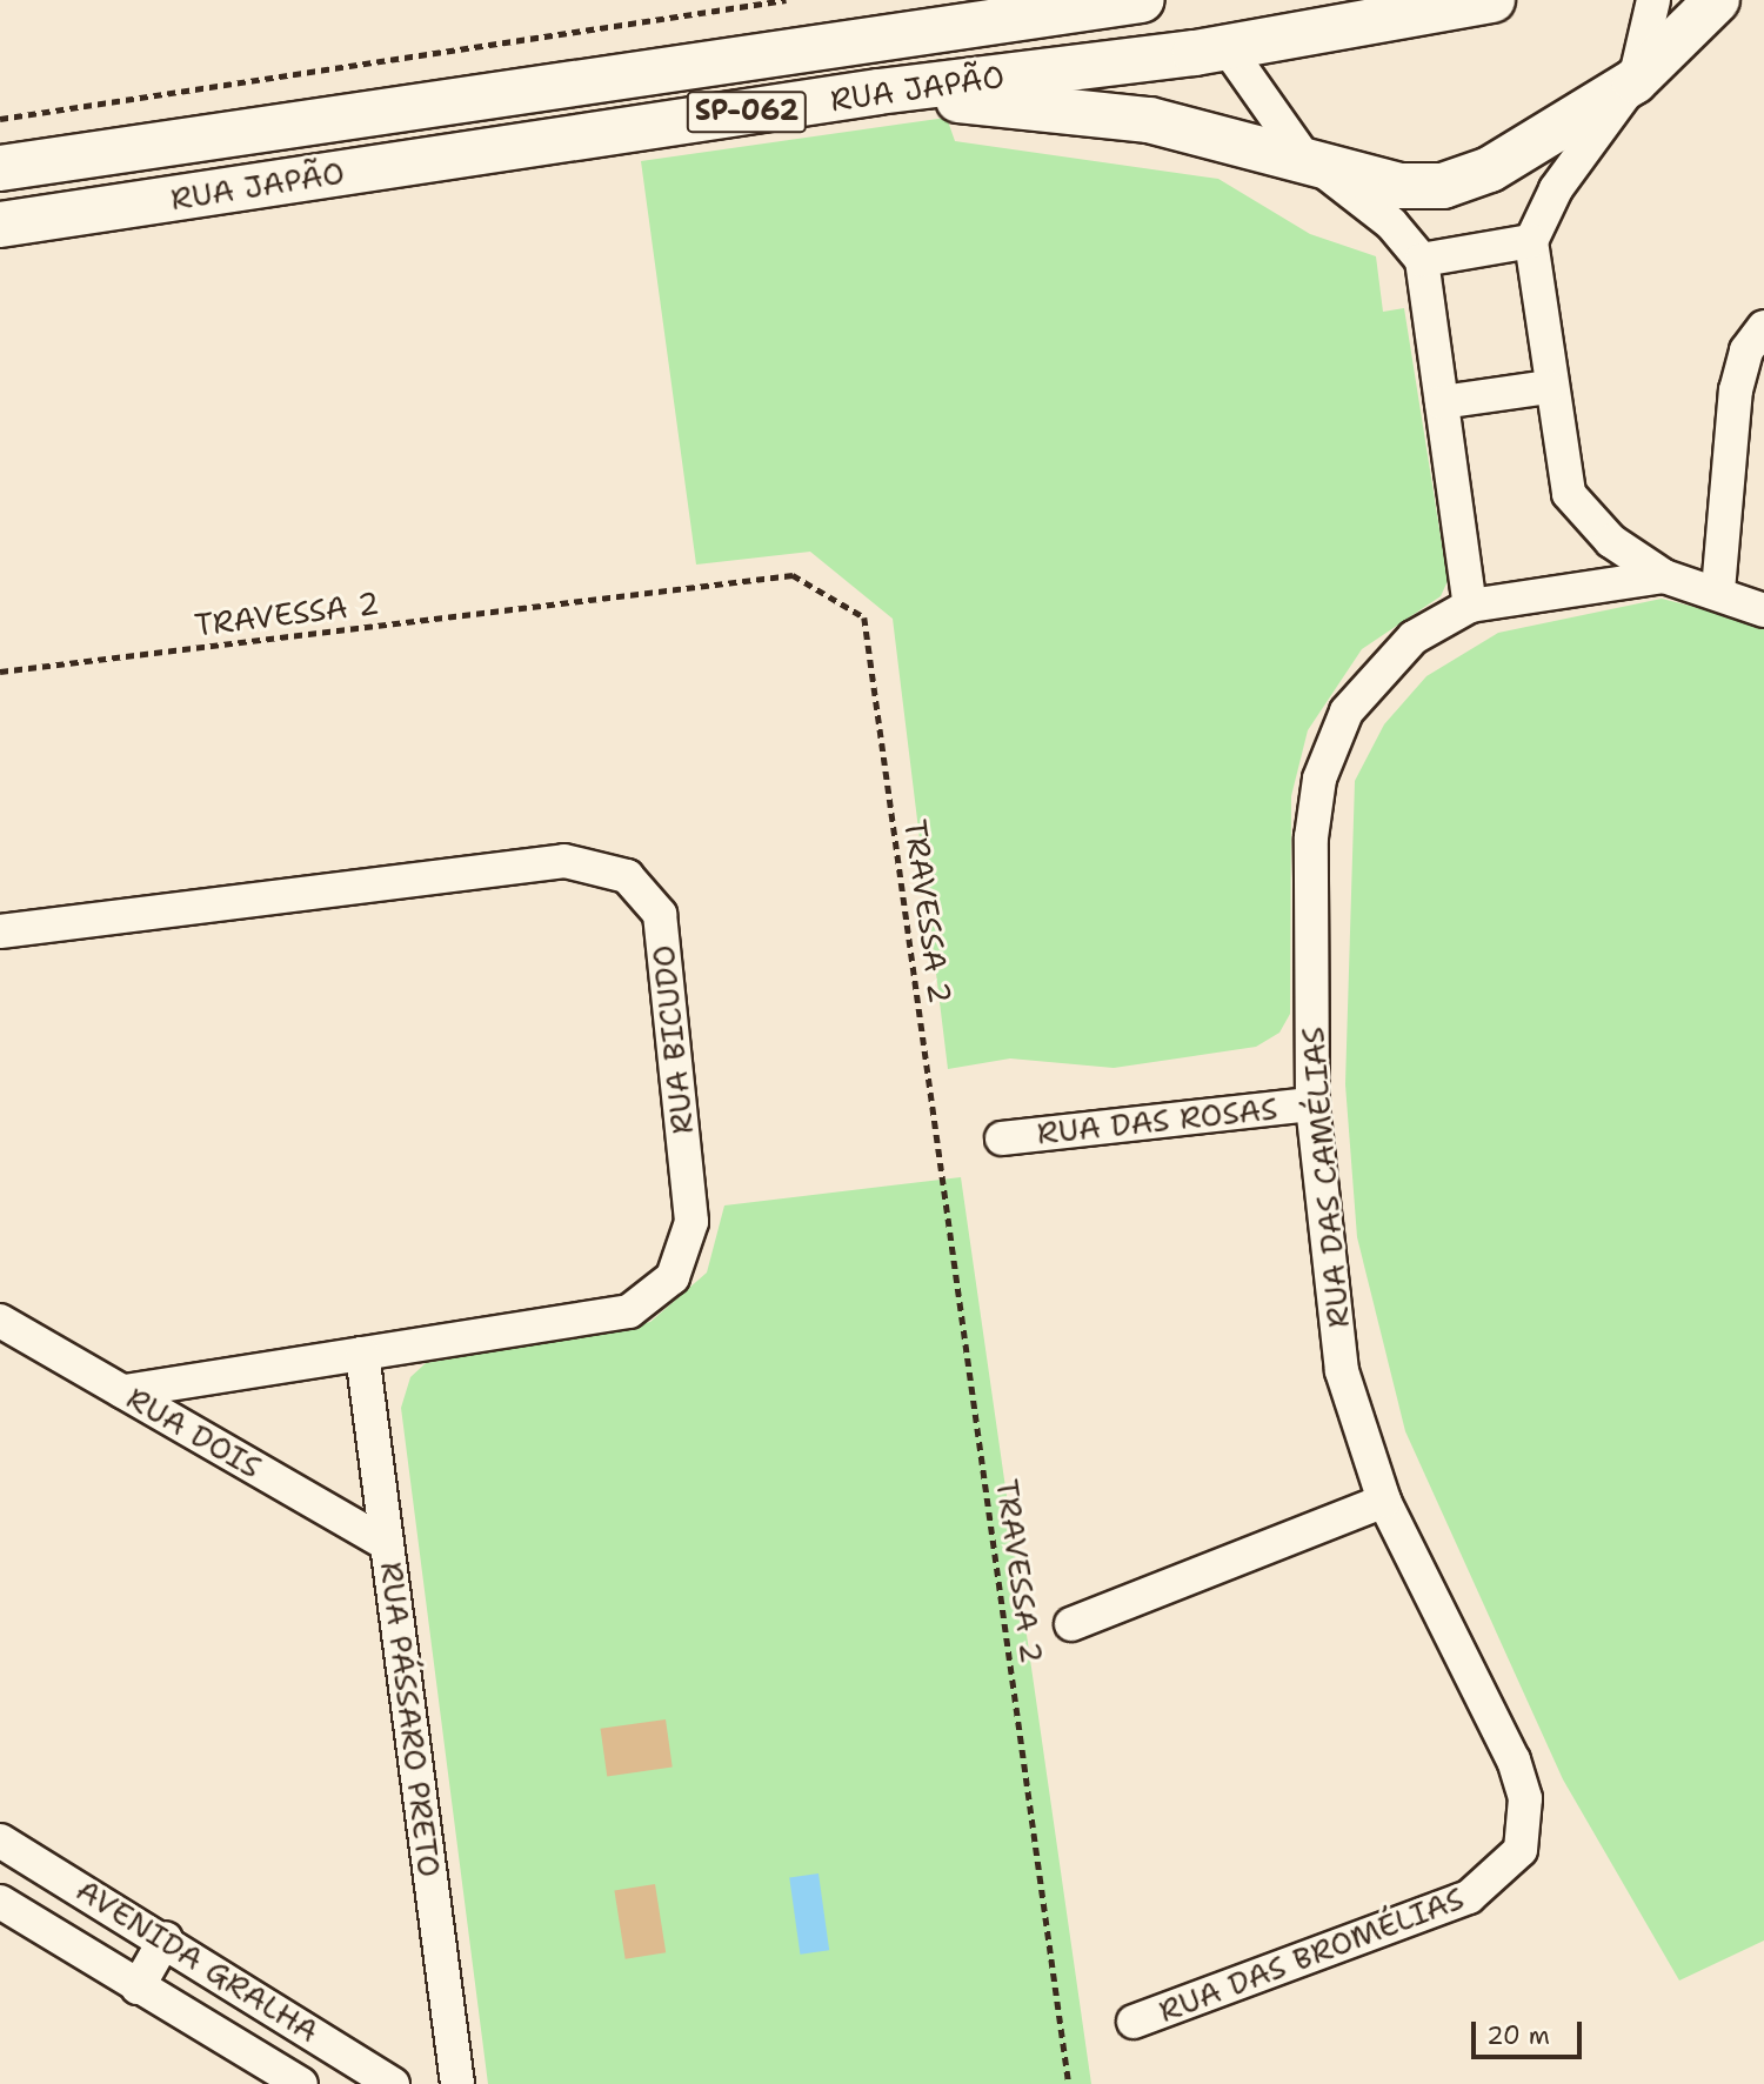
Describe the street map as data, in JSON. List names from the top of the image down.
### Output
{
  "streets": {
    "main road": ["RUA JAPÃO", "SP-062"],
    "street": [
      "RUA BICUDO",
      "RUA DAS ROSAS",
      "RUA DAS CAMÉLIAS",
      "RUA DOIS",
      "RUA PÁSSARO PRETO",
      "RUA DAS BROMÉLIAS",
      "AVENIDA GRALHA"
    ],
    "path": ["TRAVESSA 2"]
  },
  "crossings": [
    ["RUA BICUDO", "RUA DOIS"],
    ["RUA BICUDO", "RUA PÁSSARO PRETO"],
    ["RUA DAS ROSAS", "RUA DAS CAMÉLIAS"],
    ["RUA DAS CAMÉLIAS", "RUA DAS BROMÉLIAS"],
    ["RUA DOIS", "RUA PÁSSARO PRETO"]
  ],
  "scale_bar": "20 m"
}
